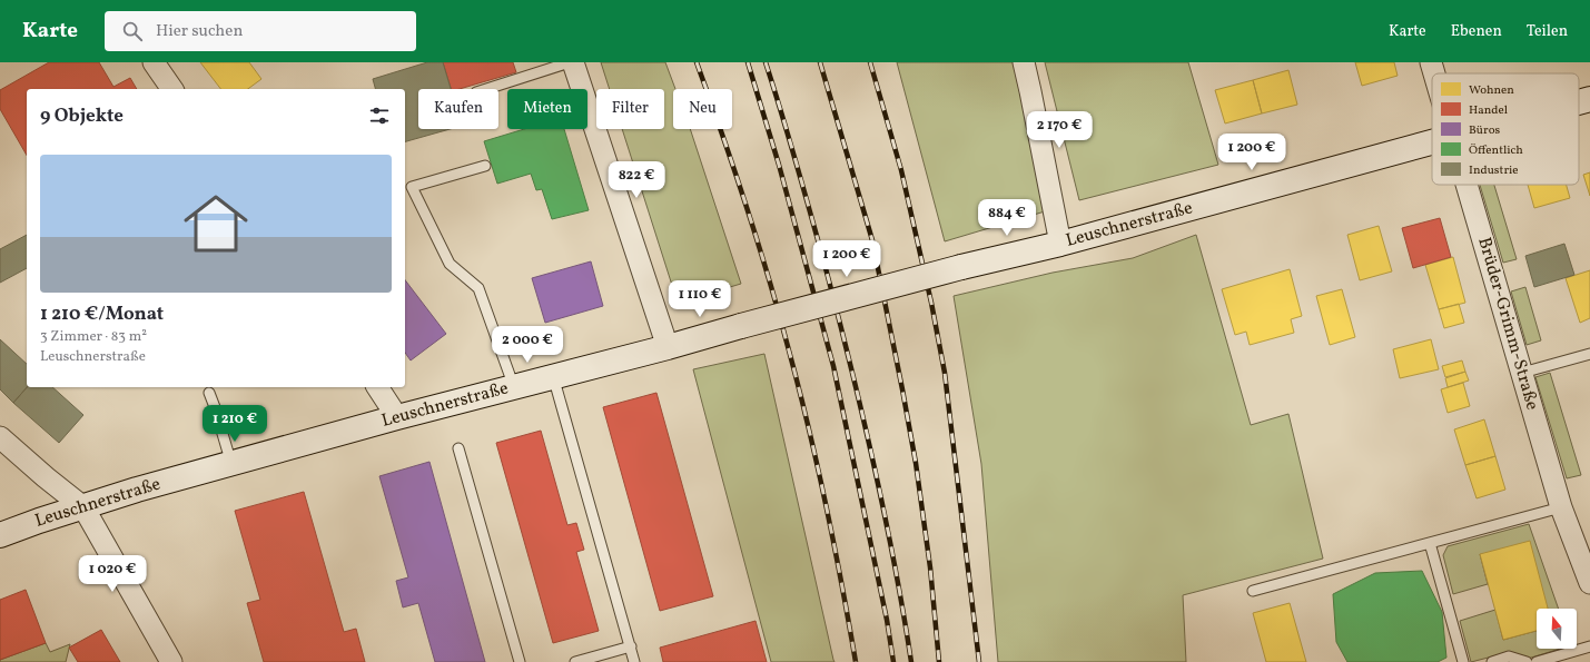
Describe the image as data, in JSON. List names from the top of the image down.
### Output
{
  "streets": {
    "main road": ["Leuschnerstraße"],
    "street": ["Brüder-Grimm-Straße"]
  },
  "legend": [
    "Wohnen",
    "Handel",
    "Büros",
    "Öffentlich",
    "Industrie"
  ],
  "north": "top",
  "page": {
    "header": "Karte",
    "search": "Hier suchen",
    "nav": ["Karte", "Ebenen", "Teilen"],
    "chip": [
      "Kaufen",
      "Mieten",
      "Filter",
      "Neu"
    ],
    "heading": "9 Objekte",
    "price": [
      "2 170 €",
      "1 200 €",
      "822 €",
      "884 €",
      "1 200 €",
      "1 110 €",
      "2 000 €",
      "1 210 €",
      "1 020 €"
    ],
    "list": [
      {
        "name": "1 210 €/Monat",
        "note": "3 Zimmer · 83 m² · Leuschnerstraße"
      }
    ]
  }
}
